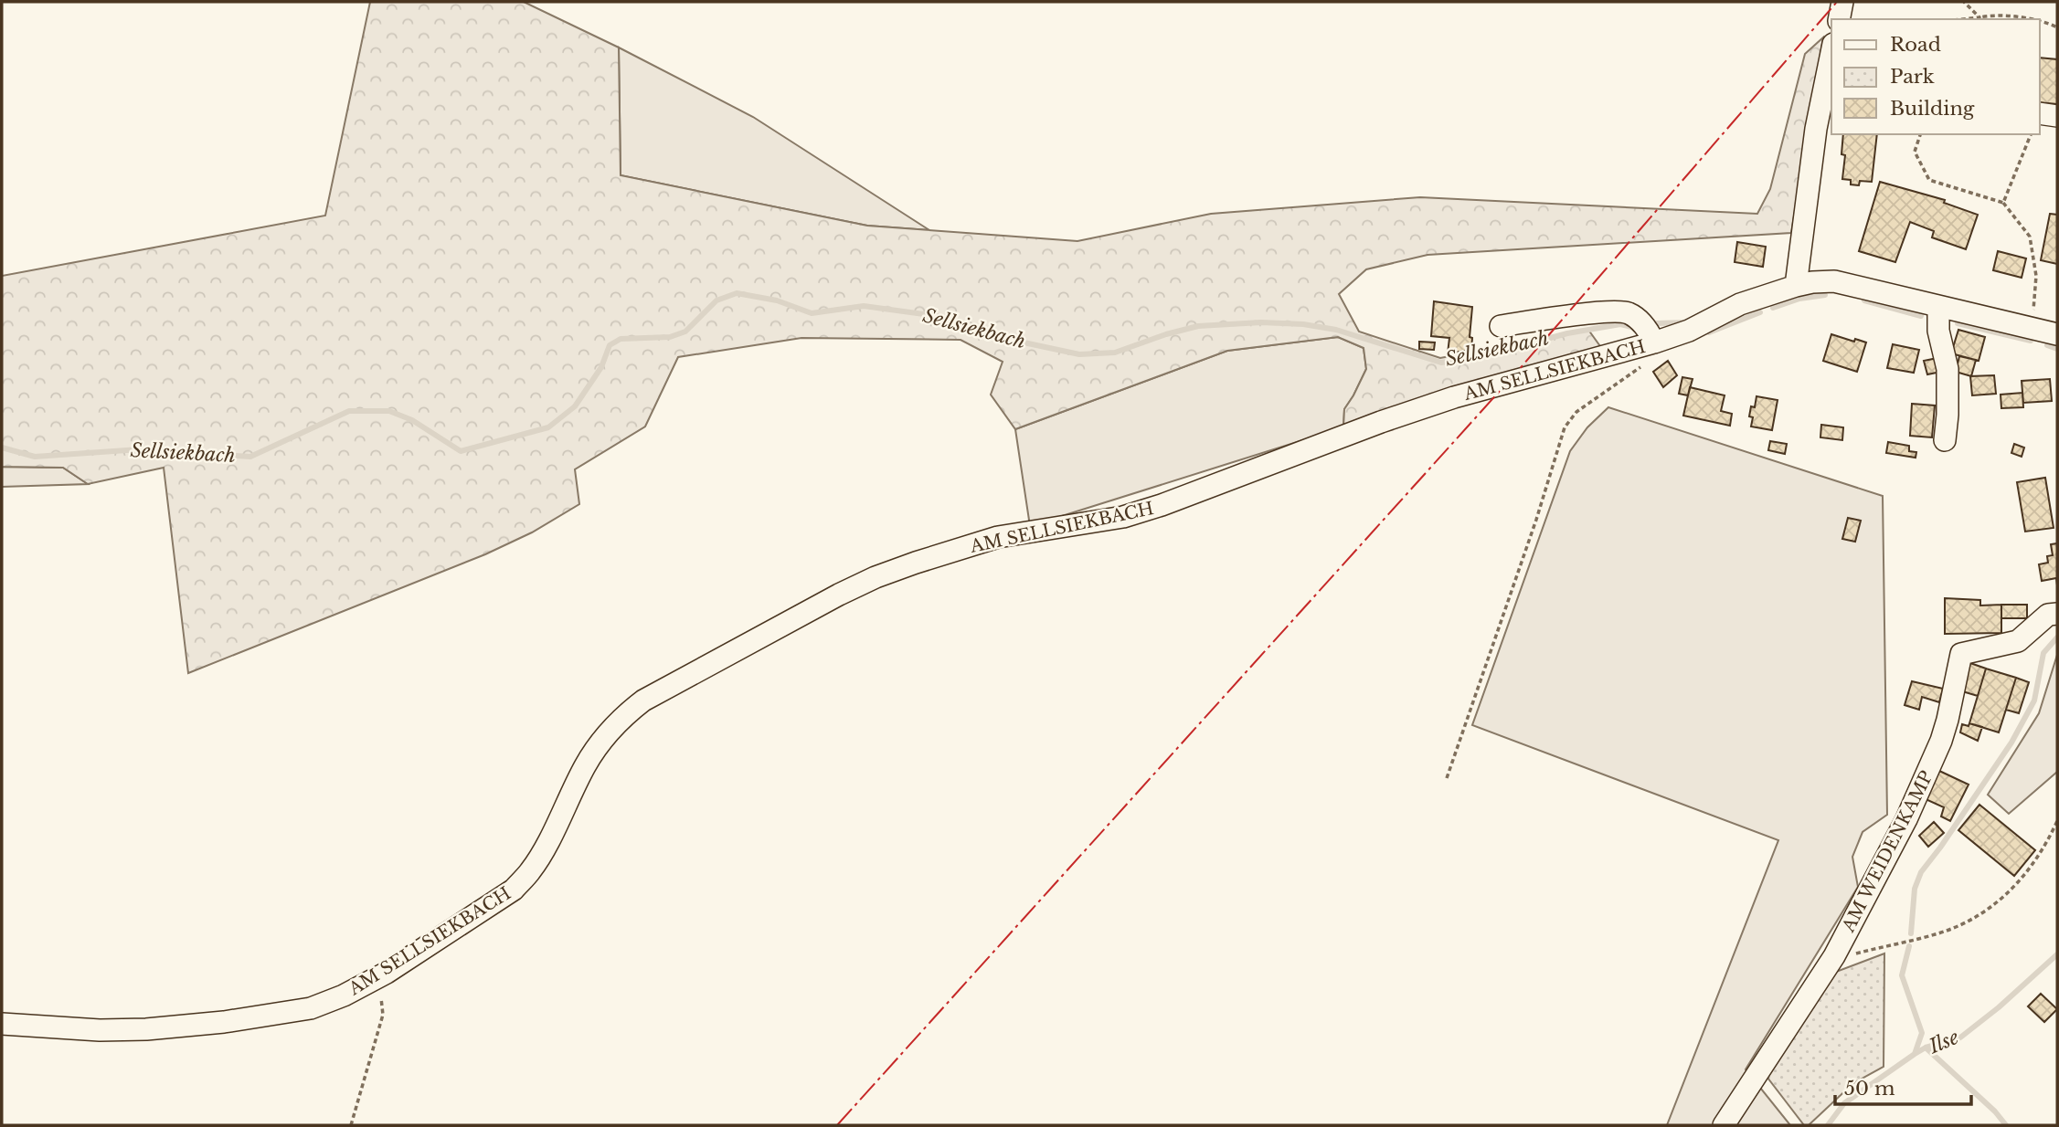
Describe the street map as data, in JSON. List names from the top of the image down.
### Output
{
  "streets": {
    "street": ["AM SELLSIEKBACH", "AM WEIDENKAMP"]
  },
  "water": ["Sellsiekbach", "Ilse"],
  "legend": ["Road", "Park", "Building"],
  "scale_bar": "50 m"
}
